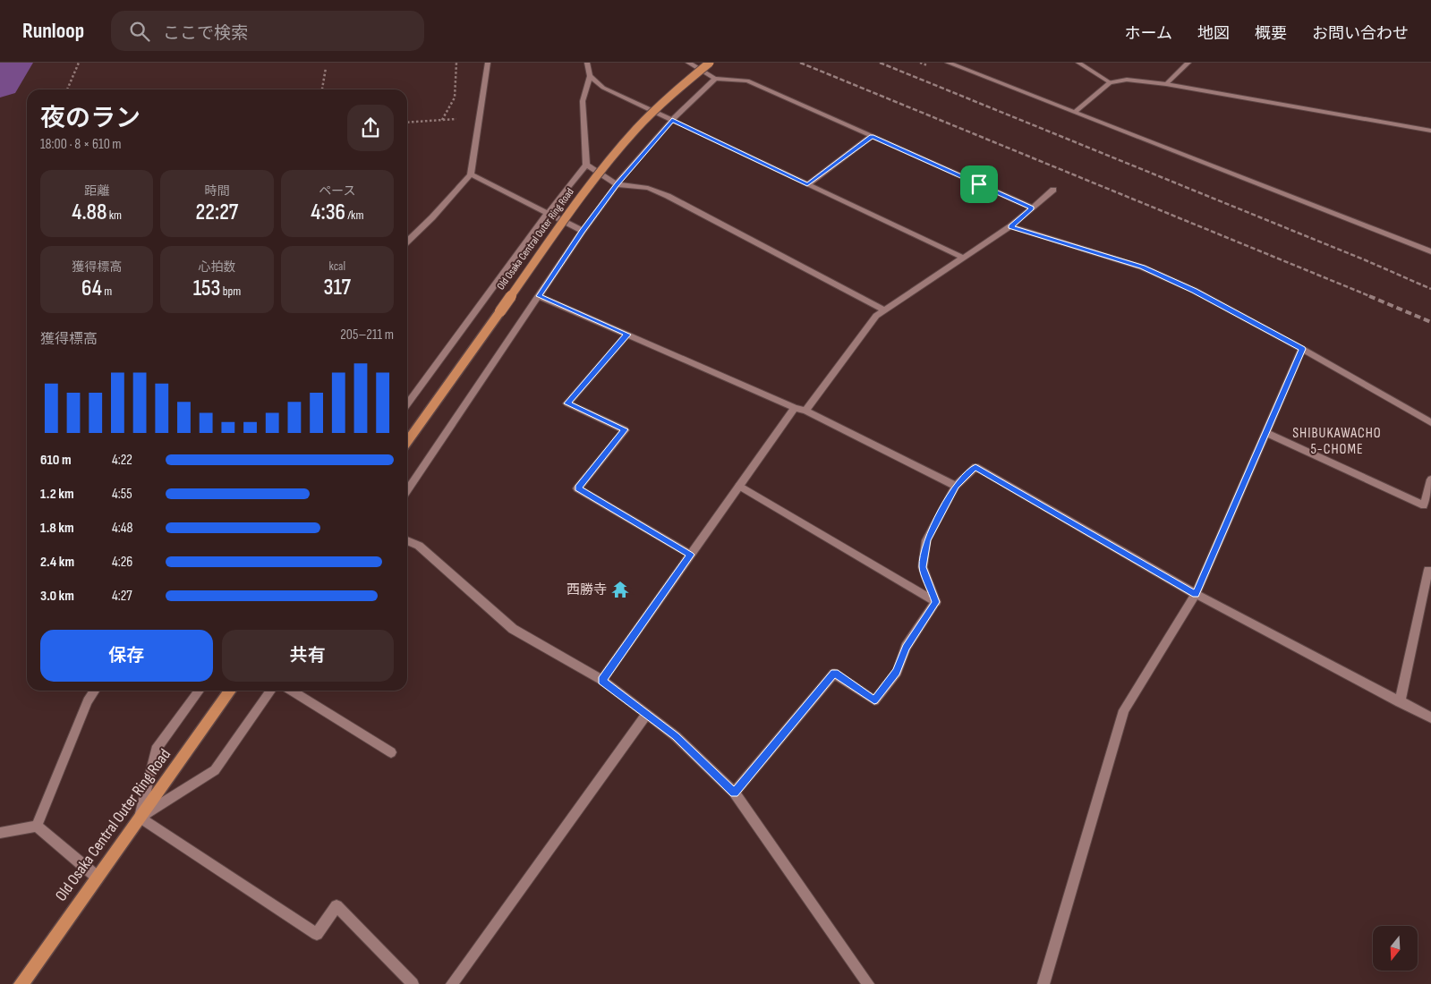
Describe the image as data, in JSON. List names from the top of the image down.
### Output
{
  "streets": {
    "main road": ["Old Osaka Central Outer Ring Road"]
  },
  "districts": ["SHIBUKAWACHO 5-CHOME"],
  "places": {
    "temple": ["西勝寺"]
  },
  "north": "bottom",
  "page": {
    "header": "Runloop",
    "search": "ここで検索",
    "nav": [
      "ホーム",
      "地図",
      "概要",
      "お問い合わせ"
    ],
    "heading": ["夜のラン", "18:00 · 8 × 610 m"],
    "stats": [
      ["距離", "4.88 km"],
      ["時間", "22:27"],
      ["ペース", "4:36 /km"],
      ["獲得標高", "64 m"],
      ["心拍数", "153 bpm"],
      ["kcal", "317"]
    ],
    "chart": ["獲得標高", "205–211 m"],
    "list": [
      {
        "name": "610 m",
        "note": "4:22"
      },
      {
        "name": "1.2 km",
        "note": "4:55"
      },
      {
        "name": "1.8 km",
        "note": "4:48"
      },
      {
        "name": "2.4 km",
        "note": "4:26"
      },
      {
        "name": "3.0 km",
        "note": "4:27"
      }
    ],
    "buttons": ["保存", "共有"]
  }
}
